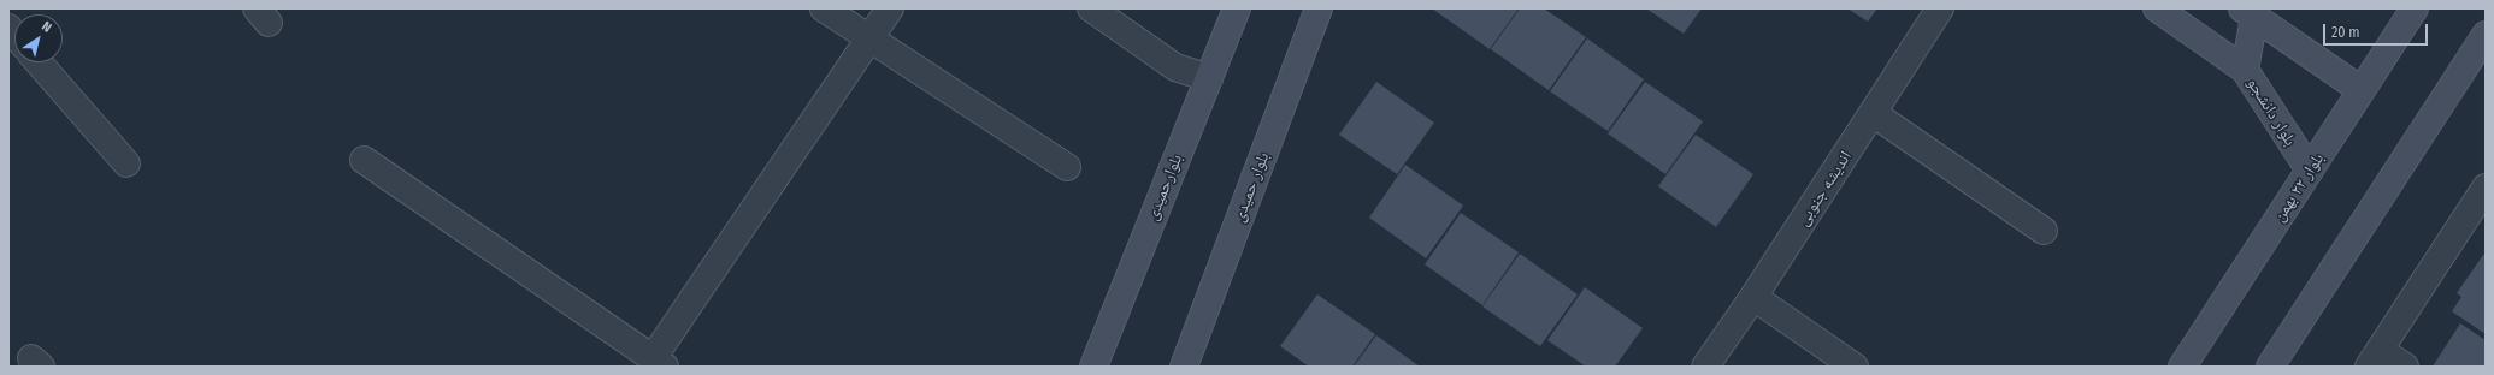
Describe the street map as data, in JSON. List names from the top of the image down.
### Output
{
  "streets": {
    "street": [
      "بلوار دانشجو",
      "بلوارحمیدی",
      "بلوار حمیدی",
      "بلوار ۲۲ بهمن",
      "اندیشه جنوبی"
    ]
  },
  "crossings": [
    ["بلوار دانشجو", "بلوار ۲۲ بهمن"]
  ],
  "scale_bar": "20 m",
  "north": "top right"
}
